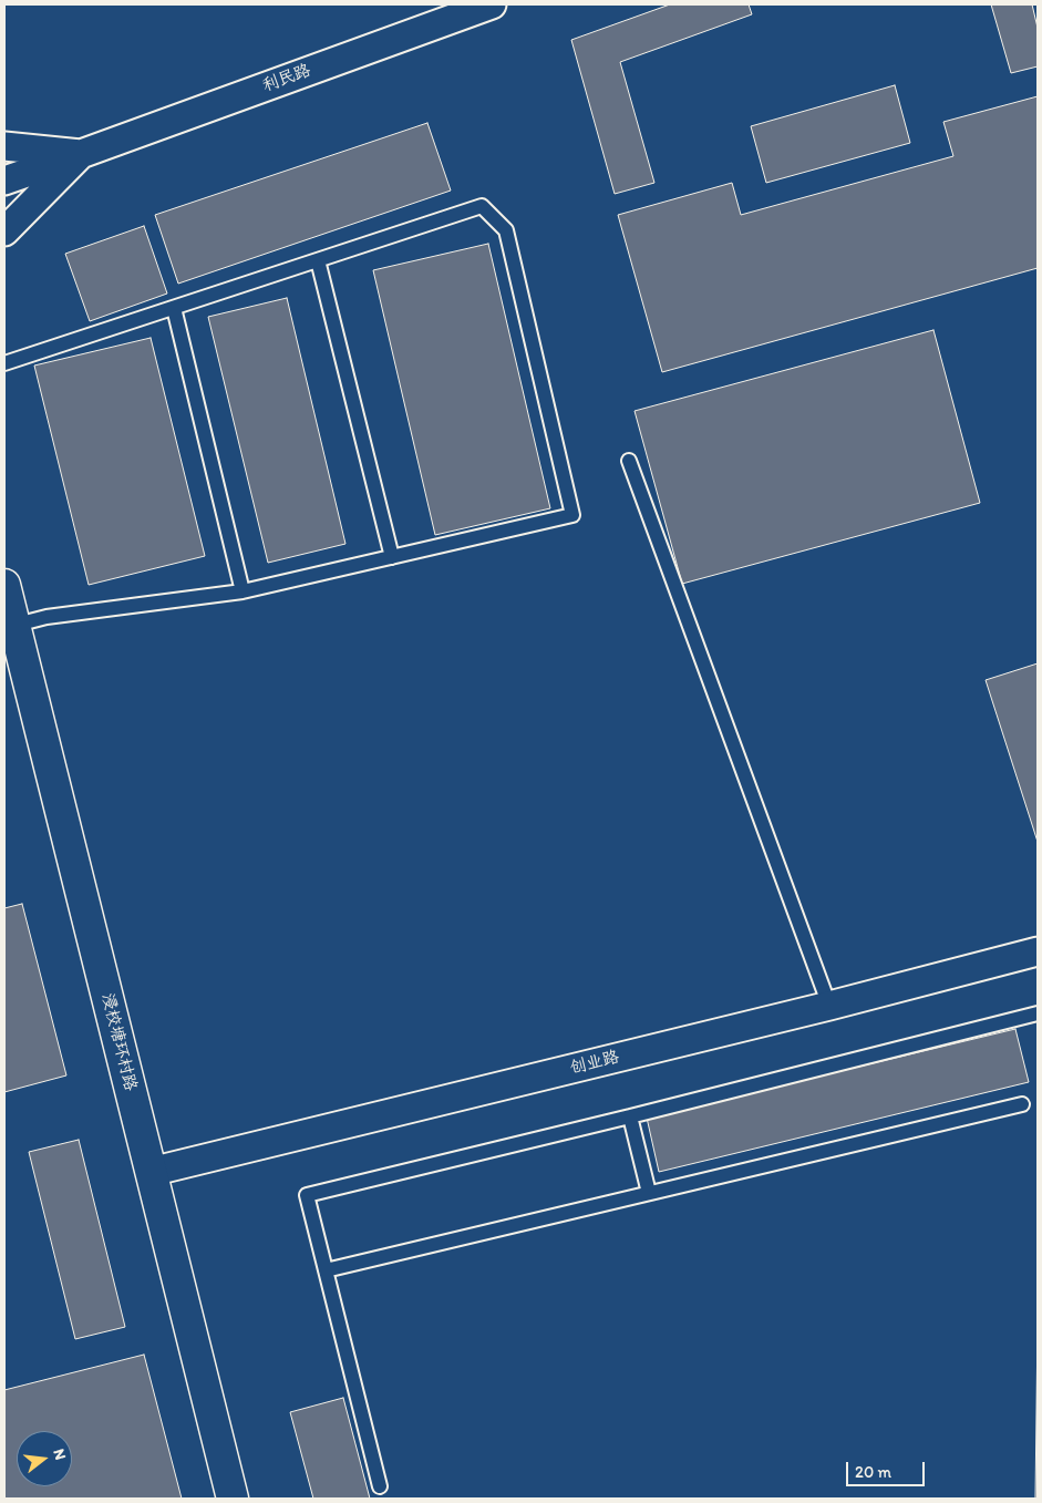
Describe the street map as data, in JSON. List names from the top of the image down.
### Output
{
  "streets": {
    "street": ["利民路", "浸校塘环村路", "创业路"]
  },
  "crossings": [
    ["浸校塘环村路", "创业路"]
  ],
  "scale_bar": "20 m",
  "north": "right"
}
